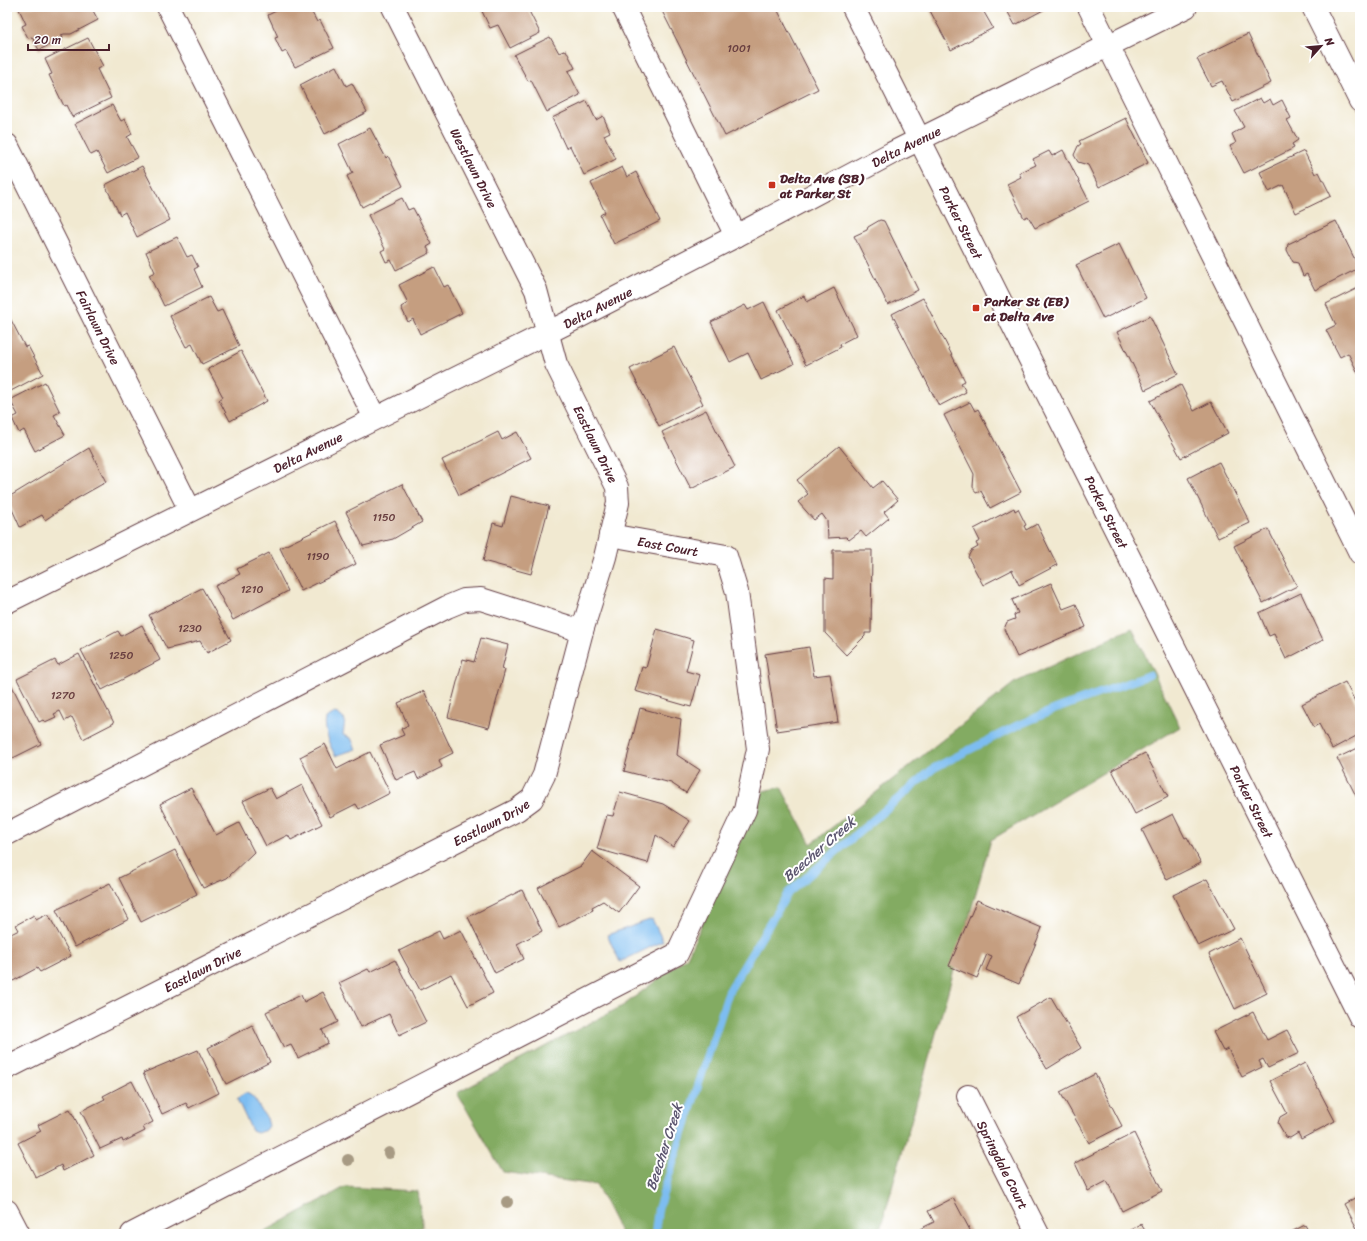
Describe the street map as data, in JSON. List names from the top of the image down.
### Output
{
  "streets": {
    "street": [
      "Delta Avenue",
      "Westlawn Drive",
      "Parker Street",
      "Fairlawn Drive",
      "Eastlawn Drive",
      "East Court",
      "Springdale Court"
    ]
  },
  "crossings": [
    ["Delta Avenue", "Westlawn Drive"],
    ["Delta Avenue", "Parker Street"],
    ["Delta Avenue", "Fairlawn Drive"],
    ["Delta Avenue", "Eastlawn Drive"],
    ["Westlawn Drive", "Eastlawn Drive"],
    ["Eastlawn Drive", "East Court"]
  ],
  "water": ["Beecher Creek"],
  "places": {
    "transit": ["Delta Ave (SB) at Parker St", "Parker St (EB) at Delta Ave"]
  },
  "house_numbers": [
    "1001",
    "1150",
    "1190",
    "1210",
    "1230",
    "1250",
    "1270"
  ],
  "scale_bar": "20 m",
  "north": "top right"
}
